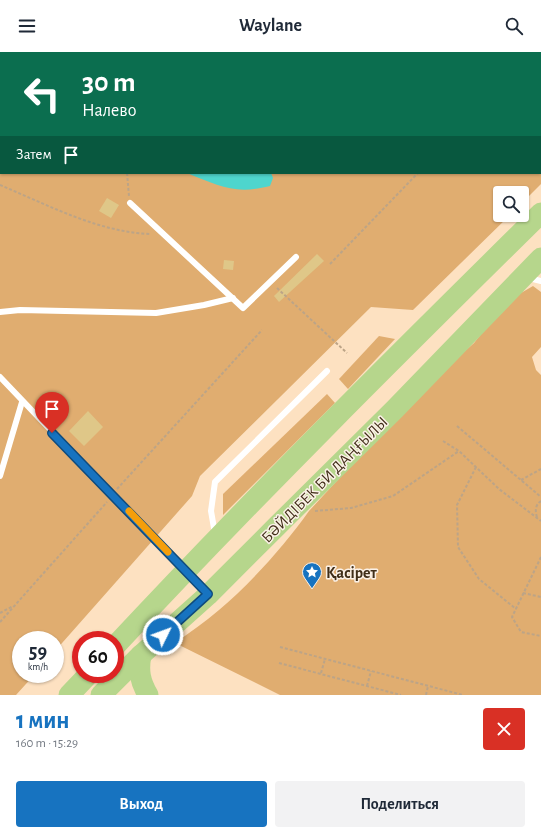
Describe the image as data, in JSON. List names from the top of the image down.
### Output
{
  "streets": {
    "main road": ["БӘЙДІБЕК БИ ДАҢҒЫЛЫ"]
  },
  "places": {
    "place": ["Қасірет"]
  },
  "page": {
    "header": "Waylane",
    "turn": ["30 m", "Налево"],
    "then": "Затем",
    "speed": "59 km/h",
    "limit": "60",
    "heading": ["1 мин", "160 m · 15:29"],
    "buttons": ["Выход", "Поделиться"]
  }
}
